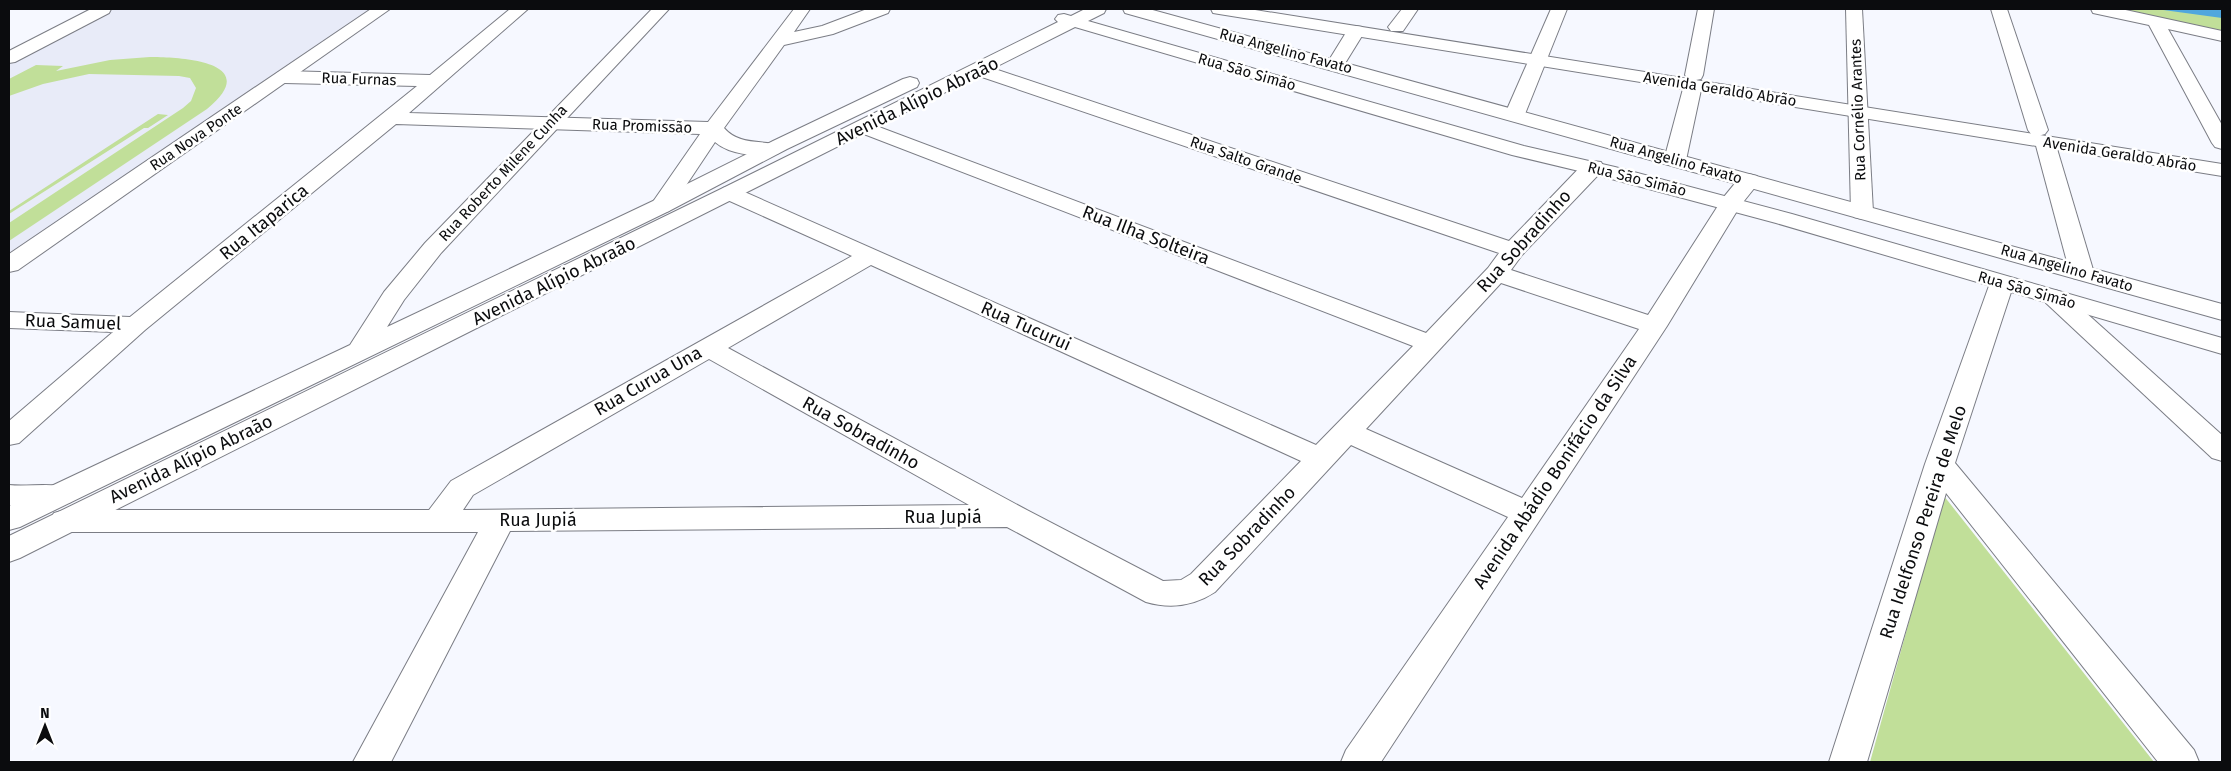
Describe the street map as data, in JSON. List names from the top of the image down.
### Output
{
  "streets": {
    "street": [
      "Rua Angelino Favato",
      "Rua São Simão",
      "Rua Furnas",
      "Avenida Geraldo Abrão",
      "Avenida Alípio Abraão",
      "Rua Cornélio Arantes",
      "Rua Promissão",
      "Rua Nova Ponte",
      "Rua Salto Grande",
      "Rua Roberto Milene Cunha",
      "Rua Itaparica",
      "Rua Ilha Solteira",
      "Rua Sobradinho",
      "Rua Samuel",
      "Rua Tucurui",
      "Rua Curua Una",
      "Avenida Abádio Bonifácio da Silva",
      "Rua Jupiá",
      "Rua Idelfonso Pereira de Melo"
    ]
  },
  "crossings": [
    ["Rua Angelino Favato", "Rua São Simão"],
    ["Rua Angelino Favato", "Rua Cornélio Arantes"],
    ["Rua Angelino Favato", "Avenida Abádio Bonifácio da Silva"],
    ["Rua São Simão", "Avenida Alípio Abraão"],
    ["Rua São Simão", "Rua Sobradinho"],
    ["Rua São Simão", "Avenida Abádio Bonifácio da Silva"],
    ["Rua São Simão", "Rua Idelfonso Pereira de Melo"],
    ["Rua Furnas", "Rua Nova Ponte"],
    ["Rua Furnas", "Rua Itaparica"],
    ["Avenida Geraldo Abrão", "Rua Cornélio Arantes"],
    ["Avenida Alípio Abraão", "Rua Salto Grande"],
    ["Avenida Alípio Abraão", "Rua Roberto Milene Cunha"],
    ["Avenida Alípio Abraão", "Rua Ilha Solteira"],
    ["Avenida Alípio Abraão", "Rua Tucurui"],
    ["Avenida Alípio Abraão", "Rua Jupiá"],
    ["Rua Promissão", "Rua Roberto Milene Cunha"],
    ["Rua Promissão", "Rua Itaparica"],
    ["Rua Salto Grande", "Rua Sobradinho"],
    ["Rua Itaparica", "Rua Samuel"],
    ["Rua Ilha Solteira", "Rua Sobradinho"],
    ["Rua Sobradinho", "Rua Tucurui"],
    ["Rua Sobradinho", "Rua Curua Una"],
    ["Rua Sobradinho", "Rua Jupiá"],
    ["Rua Tucurui", "Rua Curua Una"],
    ["Rua Curua Una", "Rua Jupiá"]
  ],
  "north": "top"
}
